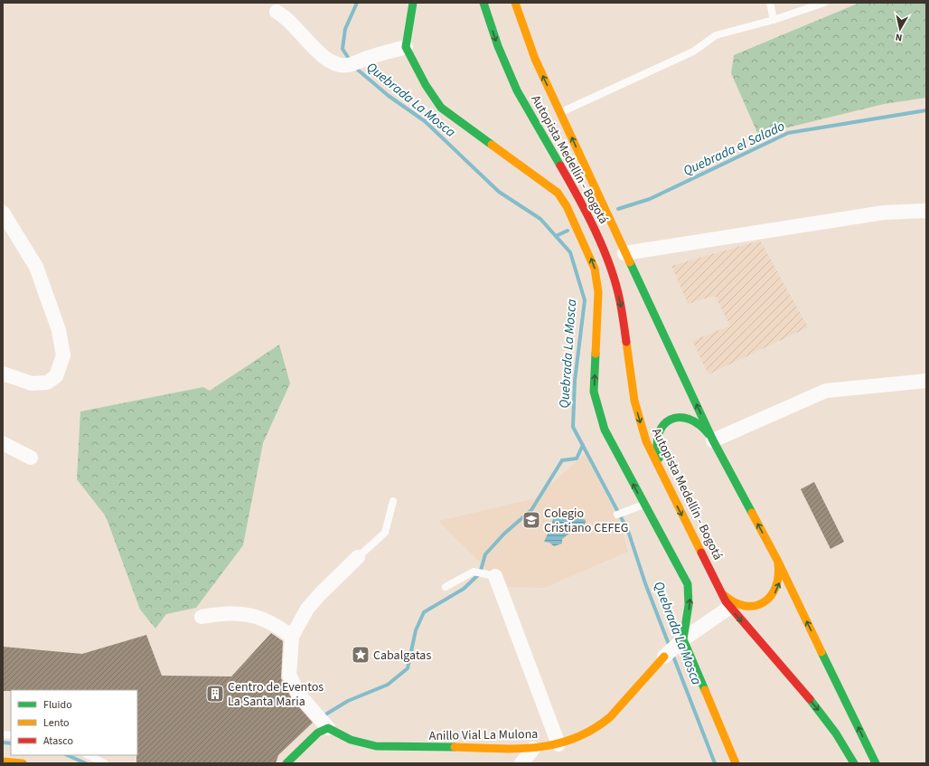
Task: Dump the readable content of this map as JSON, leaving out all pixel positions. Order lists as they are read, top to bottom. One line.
{"streets":{"main road":["Autopista Medellín - Bogotá","Anillo Vial La Mulona"]},"water":["Quebrada La Mosca","Quebrada el Salado"],"places":{"school or university":["Colegio Cristiano CEFEG"],"place":["Cabalgatas"],"building":["Centro de Eventos La Santa Maria"]},"legend":["Fluido","Lento","Atasco"],"north":"bottom"}
